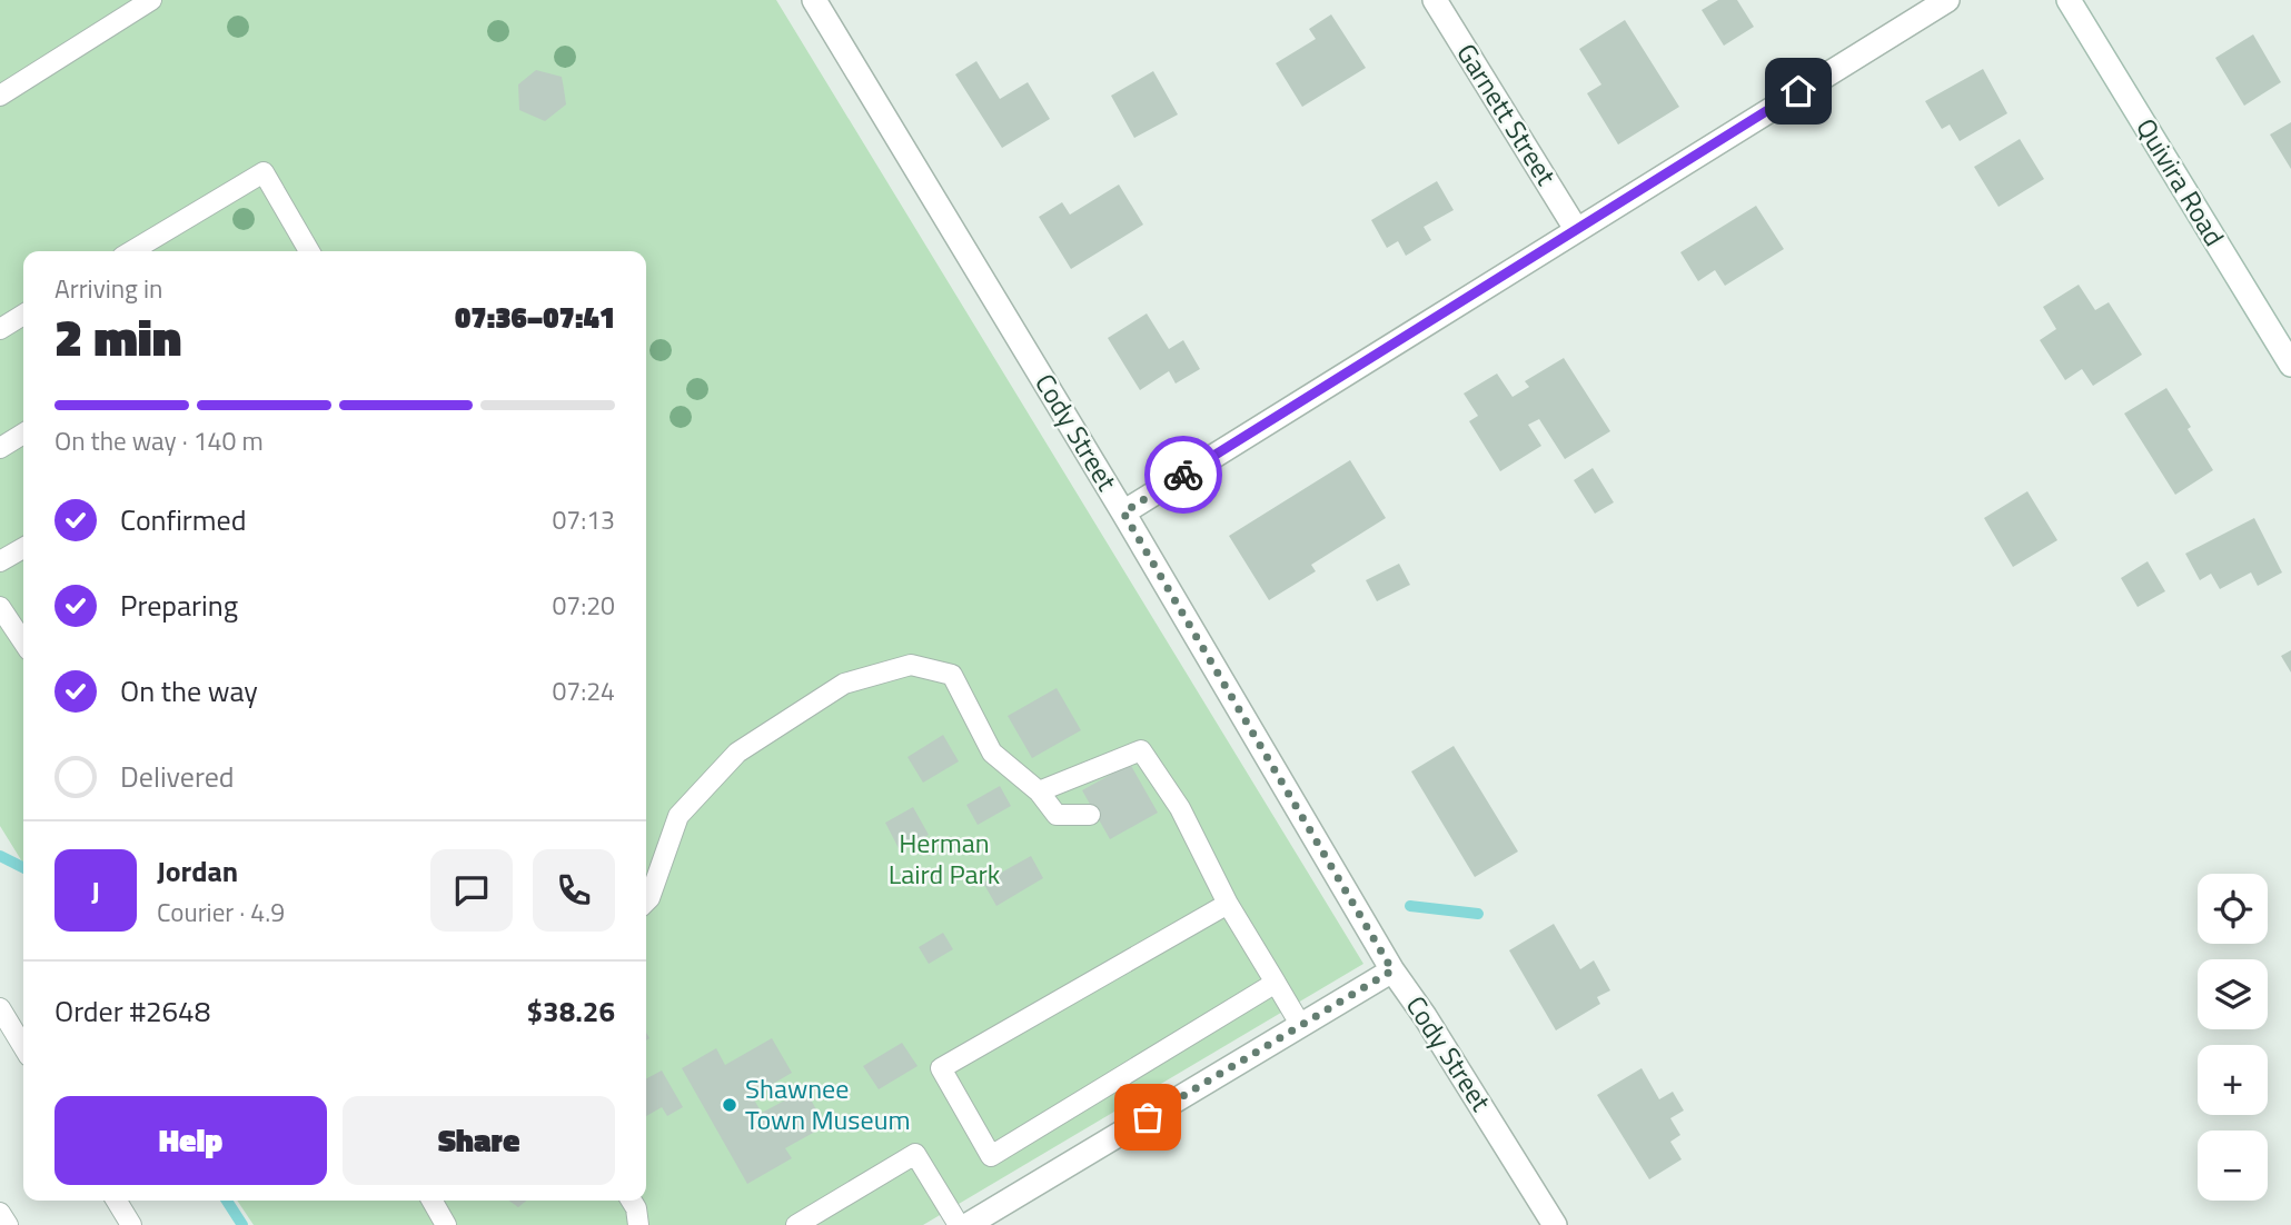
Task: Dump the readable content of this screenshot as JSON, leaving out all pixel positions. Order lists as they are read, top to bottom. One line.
{"streets":{"street":["Garnett Street","Quivira Road","Cody Street"]},"parks":["Herman Laird Park"],"places":["Shawnee Town Museum"],"page":{"heading":["2 min","Arriving in","07:36–07:41"],"panel":["Jordan","Courier · 4.9","Order #2648","$38.26"],"bar":"On the way · 140 m","list":[["Confirmed","07:13"],["Preparing","07:20"],["On the way","07:24"],"Delivered"],"round":"J","map_buttons":["+","−"],"buttons":["Help","Share"]}}
